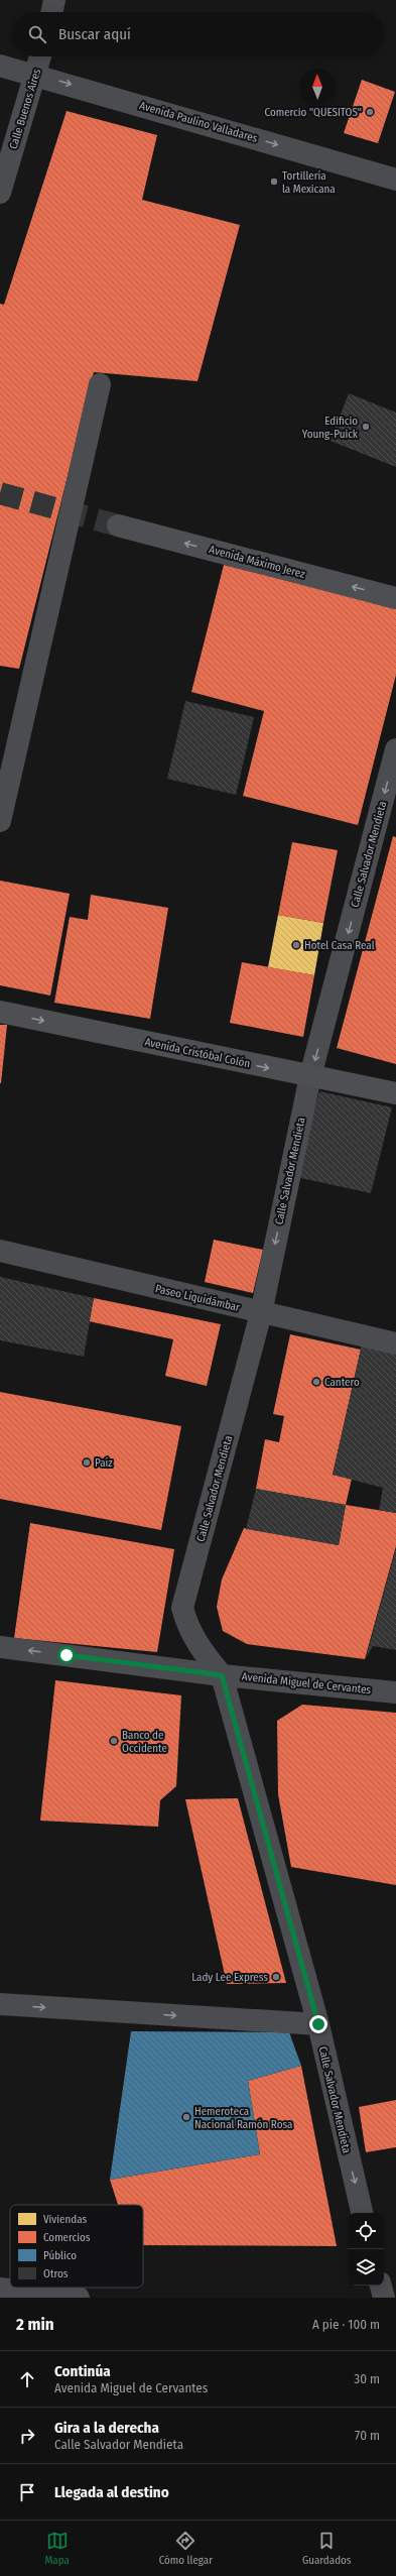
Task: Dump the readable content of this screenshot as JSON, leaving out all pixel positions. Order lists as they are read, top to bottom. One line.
{"streets":{"main road":["Avenida Máximo Jerez","Avenida Cristóbal Colón"],"street":["Calle Buenos Aires","Avenida Paulino Valladares","Calle Salvador Mendieta","Paseo Liquidámbar","Avenida Miguel de Cervantes"]},"crossings":[["Calle Buenos Aires","Avenida Paulino Valladares"],["Calle Salvador Mendieta","Avenida Cristóbal Colón"],["Calle Salvador Mendieta","Paseo Liquidámbar"],["Calle Salvador Mendieta","Avenida Miguel de Cervantes"]],"one_way":["Avenida Paulino Valladares","Avenida Máximo Jerez","Calle Salvador Mendieta","Avenida Cristóbal Colón","Avenida Miguel de Cervantes"],"places":["Comercio \"QUESITOS\"","Tortillería la Mexicana","Edificio Young-Puick","Hotel Casa Real","Cantero","Paíz","Banco de Occidente","Lady Lee Express","Hemeroteca Nacional Ramón Rosa"],"legend":["Viviendas","Comercios","Público","Otros"],"north":"top","page":{"search":"Buscar aquí","heading":["2 min","A pie · 100 m"],"list":[["Continúa","Avenida Miguel de Cervantes","30 m"],["Gira a la derecha","Calle Salvador Mendieta","70 m"],"Llegada al destino"],"nav":["Mapa","Cómo llegar","Guardados"]}}
